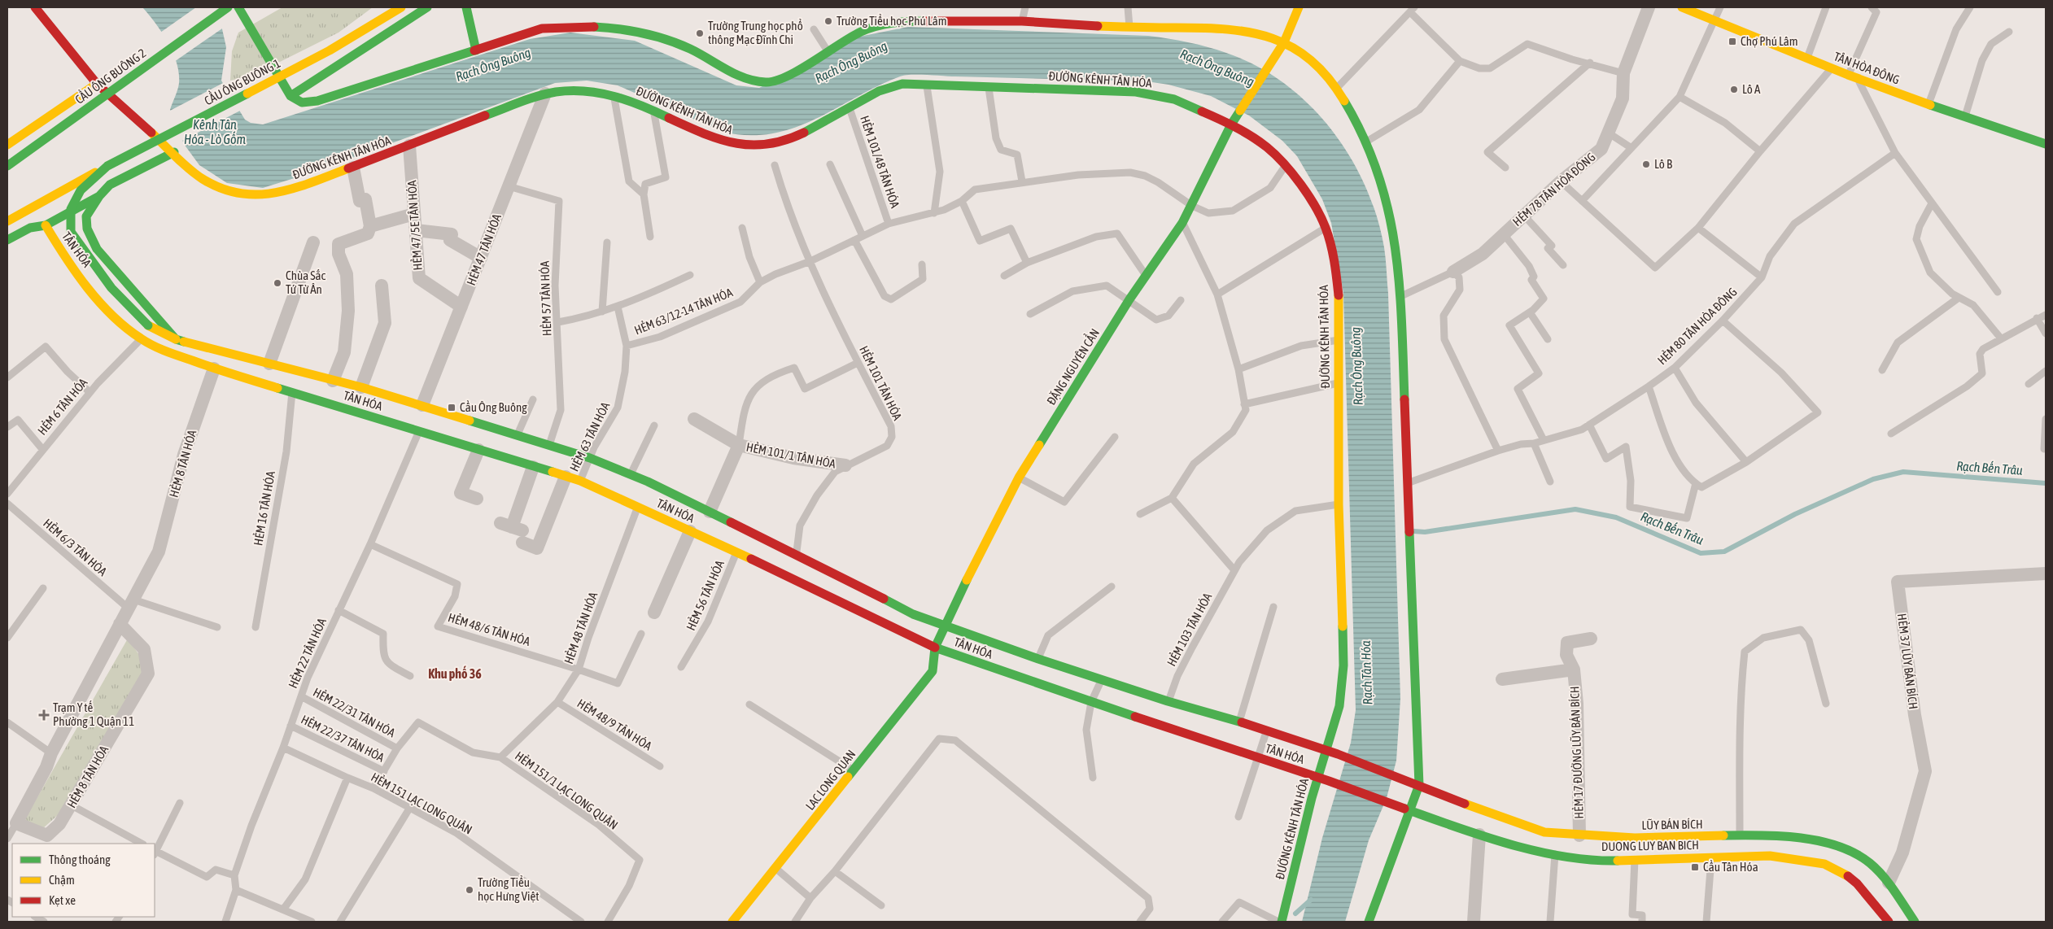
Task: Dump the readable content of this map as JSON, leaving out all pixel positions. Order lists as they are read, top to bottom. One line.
{"streets":{"main road":["TÂN HÒA ĐÔNG","CẦU ÔNG BUÔNG 2","ĐƯỜNG KÊNH TÂN HÓA","CẦU ÔNG BUÔNG 1","TÂN HÓA","ĐẶNG NGUYÊN CẨN","LAC LONG QUAN","LŨY BÁN BÍCH","DUONG LUY BAN BICH"],"street":["HẺM 78 TÂN HÒA ĐÔNG","HẺM 47/5E TÂN HÓA","HẺM 47 TÂN HÓA","HẺM 101/1 TÂN HÓA","HẺM 8 TÂN HÓA","HẺM 37 LŨY BÁN BÍCH","HẺM 17 ĐƯỜNG LŨY BÁN BÍCH"],"lane":["HẺM 101/48 TÂN HÓA","HẺM 57 TÂN HÓA","HẺM 63/12-14 TÂN HÓA","HẺM 80 TÂN HÒA ĐÔNG","HẺM 101 TÂN HÓA","HẺM 6 TÂN HÓA","HẺM 63 TÂN HÓA","HẺM 16 TÂN HÓA","HẺM 6/3 TÂN HÓA","HẺM 56 TÂN HÓA","HẺM 48 TÂN HÓA","HẺM 48/6 TÂN HÓA","HẺM 103 TÂN HÓA","HẺM 22 TÂN HÓA","HẺM 22/31 TÂN HÓA","HẺM 48/9 TÂN HÓA","HẺM 22/37 TÂN HÓA","HẺM 151/1 LẠC LONG QUÂN","HẺM 151 LẠC LONG QUÂN"]},"crossings":[["ĐƯỜNG KÊNH TÂN HÓA","HẺM 101/48 TÂN HÓA"],["ĐƯỜNG KÊNH TÂN HÓA","HẺM 47/5E TÂN HÓA"],["ĐƯỜNG KÊNH TÂN HÓA","TÂN HÓA"],["ĐƯỜNG KÊNH TÂN HÓA","HẺM 47 TÂN HÓA"],["ĐƯỜNG KÊNH TÂN HÓA","ĐẶNG NGUYÊN CẨN"],["ĐƯỜNG KÊNH TÂN HÓA","HẺM 103 TÂN HÓA"],["HẺM 47/5E TÂN HÓA","HẺM 47 TÂN HÓA"],["TÂN HÓA","HẺM 47 TÂN HÓA"],["TÂN HÓA","HẺM 57 TÂN HÓA"],["TÂN HÓA","ĐẶNG NGUYÊN CẨN"],["TÂN HÓA","HẺM 101 TÂN HÓA"],["TÂN HÓA","HẺM 6 TÂN HÓA"],["TÂN HÓA","HẺM 63 TÂN HÓA"],["TÂN HÓA","HẺM 8 TÂN HÓA"],["TÂN HÓA","HẺM 16 TÂN HÓA"],["TÂN HÓA","HẺM 56 TÂN HÓA"],["TÂN HÓA","HẺM 48 TÂN HÓA"],["TÂN HÓA","HẺM 103 TÂN HÓA"],["TÂN HÓA","HẺM 22 TÂN HÓA"],["TÂN HÓA","LAC LONG QUAN"],["TÂN HÓA","LŨY BÁN BÍCH"],["TÂN HÓA","DUONG LUY BAN BICH"],["HẺM 47 TÂN HÓA","HẺM 57 TÂN HÓA"],["HẺM 63/12-14 TÂN HÓA","HẺM 101 TÂN HÓA"],["HẺM 63/12-14 TÂN HÓA","HẺM 63 TÂN HÓA"],["ĐẶNG NGUYÊN CẨN","LAC LONG QUAN"],["HẺM 101 TÂN HÓA","HẺM 101/1 TÂN HÓA"],["HẺM 8 TÂN HÓA","HẺM 6/3 TÂN HÓA"],["HẺM 48 TÂN HÓA","HẺM 48/6 TÂN HÓA"],["HẺM 48 TÂN HÓA","HẺM 48/9 TÂN HÓA"],["HẺM 48 TÂN HÓA","HẺM 151/1 LẠC LONG QUÂN"],["HẺM 48/6 TÂN HÓA","HẺM 22 TÂN HÓA"],["HẺM 22 TÂN HÓA","HẺM 22/31 TÂN HÓA"],["HẺM 22 TÂN HÓA","HẺM 22/37 TÂN HÓA"],["HẺM 22 TÂN HÓA","HẺM 151 LẠC LONG QUÂN"],["HẺM 37 LŨY BÁN BÍCH","LŨY BÁN BÍCH"],["HẺM 22/31 TÂN HÓA","HẺM 151/1 LẠC LONG QUÂN"],["HẺM 22/37 TÂN HÓA","HẺM 151/1 LẠC LONG QUÂN"],["HẺM 17 ĐƯỜNG LŨY BÁN BÍCH","LŨY BÁN BÍCH"],["HẺM 151/1 LẠC LONG QUÂN","HẺM 151 LẠC LONG QUÂN"]],"districts":["Khu phố 36"],"water":["Rạch Ông Buông","Kênh Tân Hóa - Lò Gốm","Rạch Bến Trâu","Rạch Tân Hóa"],"places":{"other":["Trường Tiểu học Phú Lâm","Trường Trung học phổ thông Mạc Đĩnh Chi","Lô A","Lô B","Chùa Sắc Tứ Từ Ân","Trường Tiểu học Hưng Việt"],"transit":["Chợ Phú Lâm","Cầu Ông Buông","Cầu Tân Hóa"],"health":["Trạm Y tế Phường 1 Quận 11"]},"legend":["Thông thoáng","Chậm","Kẹt xe"]}
